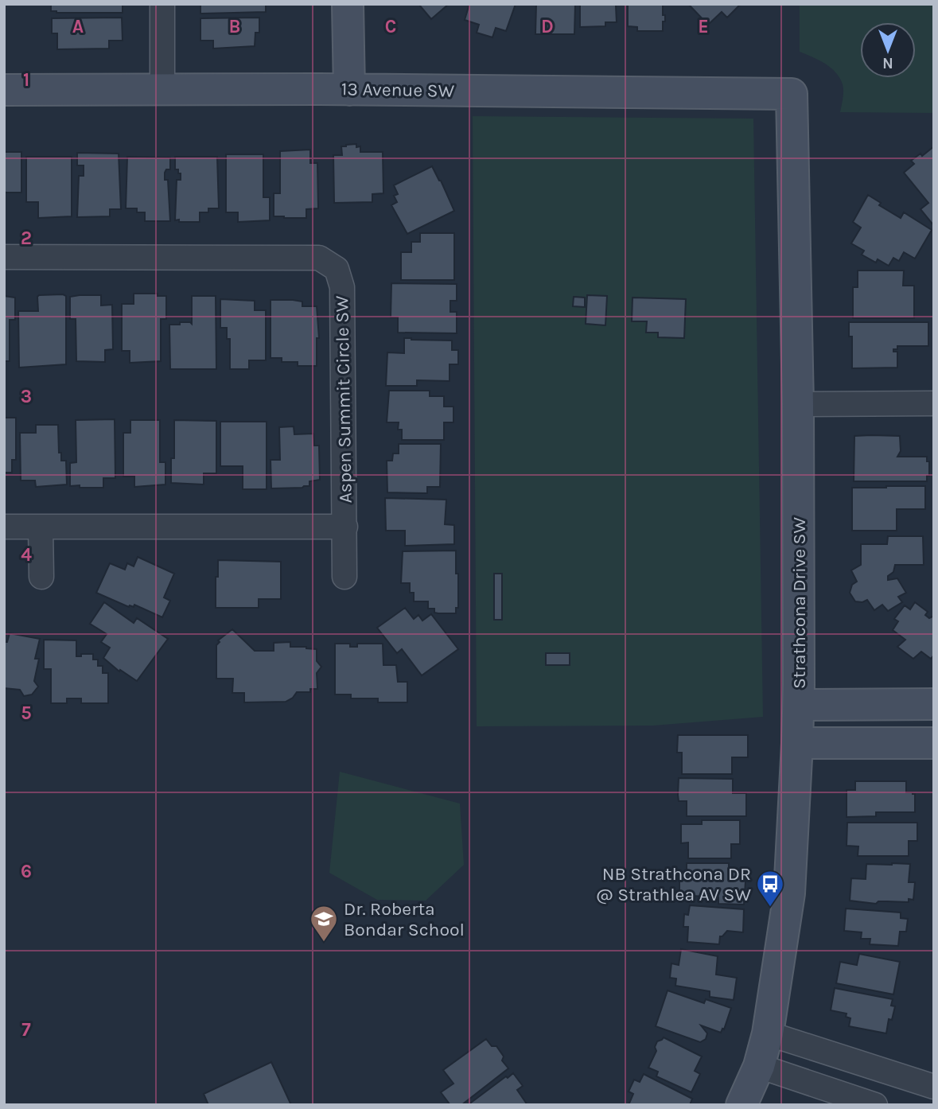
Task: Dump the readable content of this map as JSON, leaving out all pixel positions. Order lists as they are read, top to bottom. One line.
{"streets":{"street":["13 Avenue SW","Aspen Summit Circle SW","Strathcona Drive SW"]},"crossings":[["13 Avenue SW","Strathcona Drive SW"]],"places":{"bus stop":["NB Strathcona DR @ Strathlea AV SW"],"school or university":["Dr. Roberta Bondar School"]},"north":"bottom","grid":{"columns":["A","B","C","D","E"],"rows":["1","2","3","4","5","6","7"]}}
